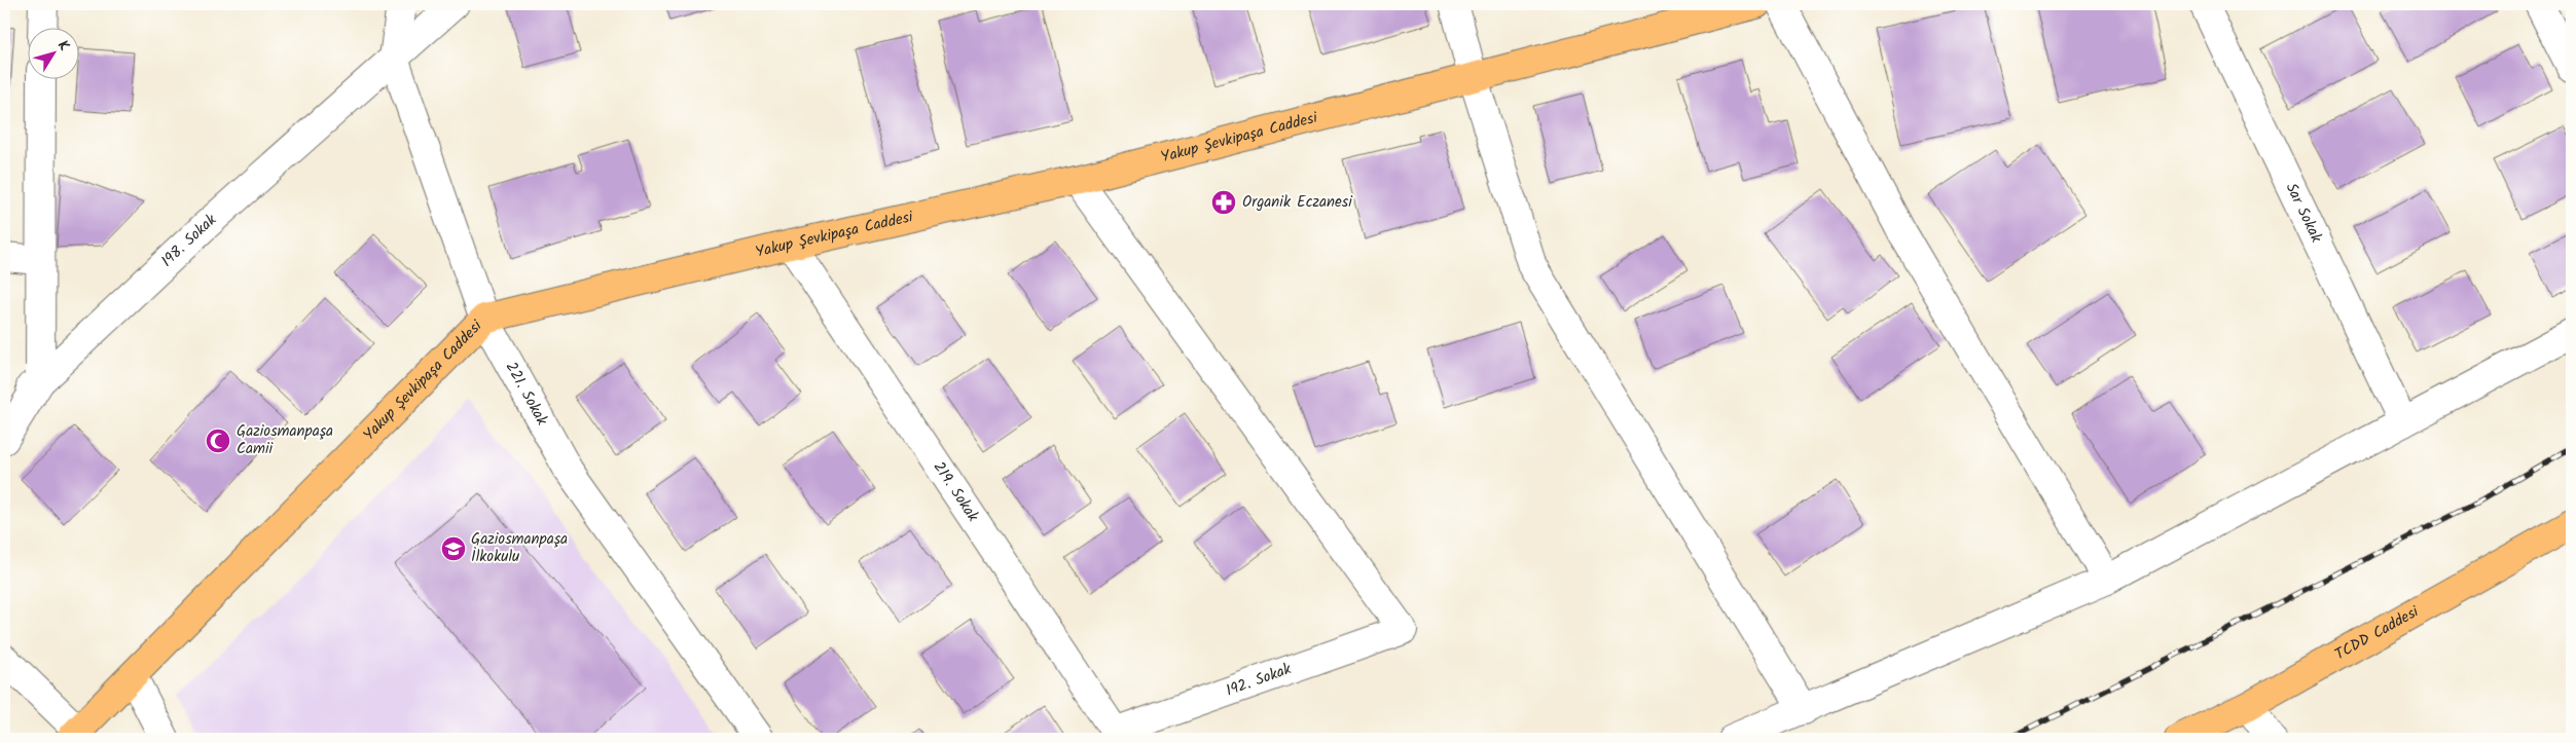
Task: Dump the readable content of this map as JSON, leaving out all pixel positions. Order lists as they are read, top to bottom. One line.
{"streets":{"main road":["Yakup Şevkipaşa Caddesi","TCDD Caddesi"],"street":["Sar Sokak","198. Sokak","221. Sokak","219. Sokak","192. Sokak"]},"crossings":[["Yakup Şevkipaşa Caddesi","221. Sokak"],["Yakup Şevkipaşa Caddesi","219. Sokak"],["Yakup Şevkipaşa Caddesi","192. Sokak"],["198. Sokak","221. Sokak"],["219. Sokak","192. Sokak"]],"places":{"pharmacy":["Organik Eczanesi"],"mosque":["Gaziosmanpaşa Camii"],"school or university":["Gaziosmanpaşa İlkokulu"]},"north":"top right"}
